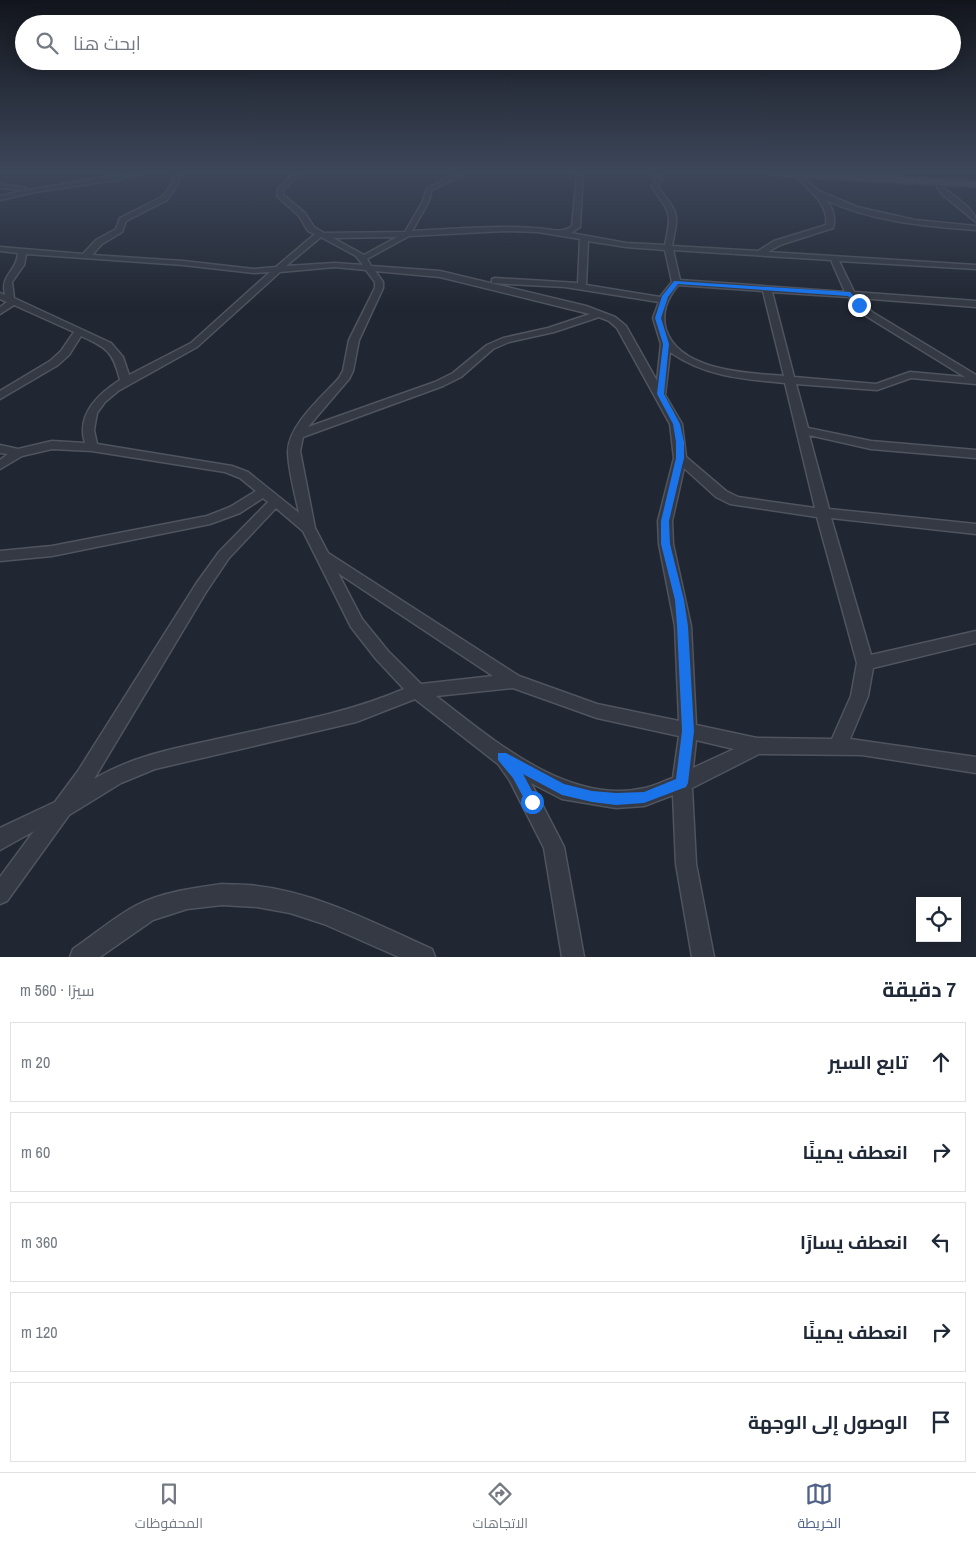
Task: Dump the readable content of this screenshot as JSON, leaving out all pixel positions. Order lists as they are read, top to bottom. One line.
{"page":{"search":"ابحث هنا","heading":["7 دقيقة","سيرًا · 560 m"],"list":[["تابع السير","20 m"],["انعطف يمينًا","60 m"],["انعطف يسارًا","360 m"],["انعطف يمينًا","120 m"],"الوصول إلى الوجهة"],"nav":["الخريطة","الاتجاهات","المحفوظات"]}}
